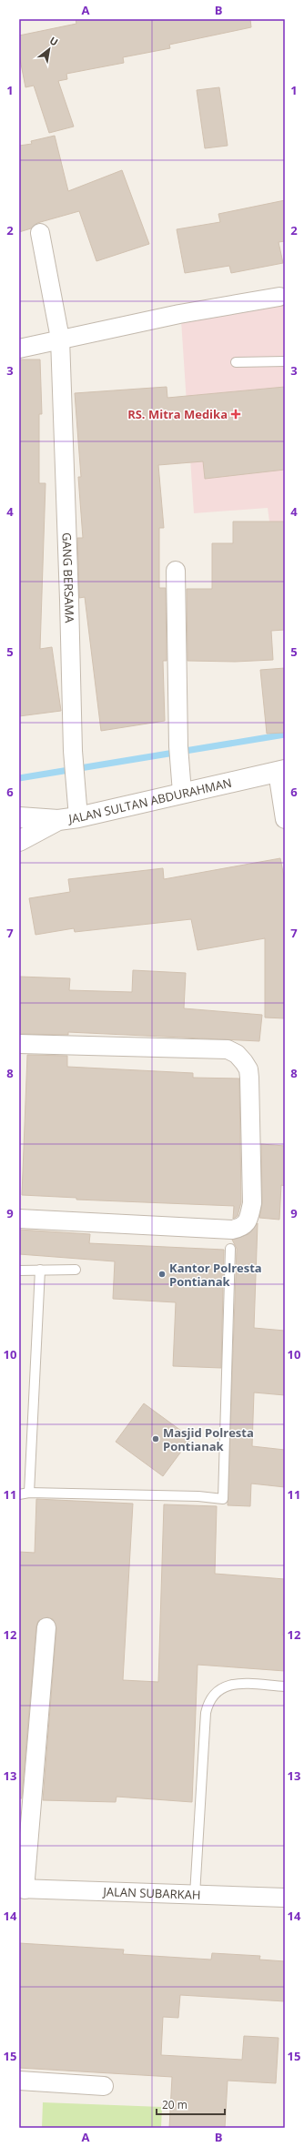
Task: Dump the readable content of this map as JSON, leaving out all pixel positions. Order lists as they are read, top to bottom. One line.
{"streets":{"street":["GANG BERSAMA","JALAN SULTAN ABDURAHMAN","JALAN SUBARKAH"]},"crossings":[["GANG BERSAMA","JALAN SULTAN ABDURAHMAN"]],"places":{"health":["RS. Mitra Medika"],"other":["Kantor Polresta Pontianak","Masjid Polresta Pontianak"]},"scale_bar":"20 m","north":"top right","grid":{"columns":["A","B"],"rows":["1","2","3","4","5","6","7","8","9","10","11","12","13","14","15"]}}
